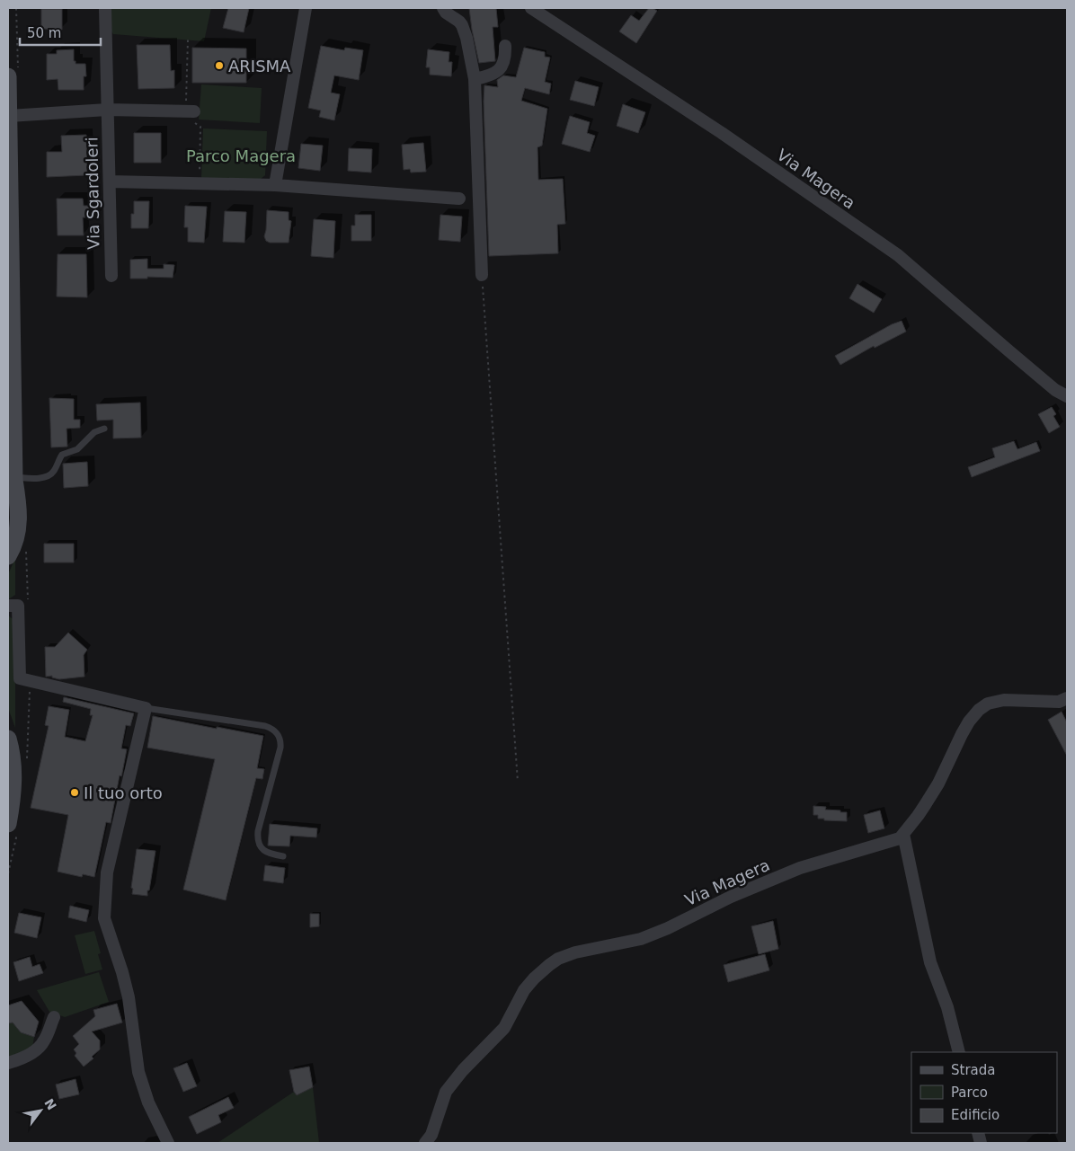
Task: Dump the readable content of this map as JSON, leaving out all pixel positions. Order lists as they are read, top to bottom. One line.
{"streets":{"street":["Via Magera","Via Sgardoleri"]},"parks":["Parco Magera"],"places":["ARISMA","Il tuo orto"],"legend":["Strada","Parco","Edificio"],"scale_bar":"50 m","north":"top right"}
